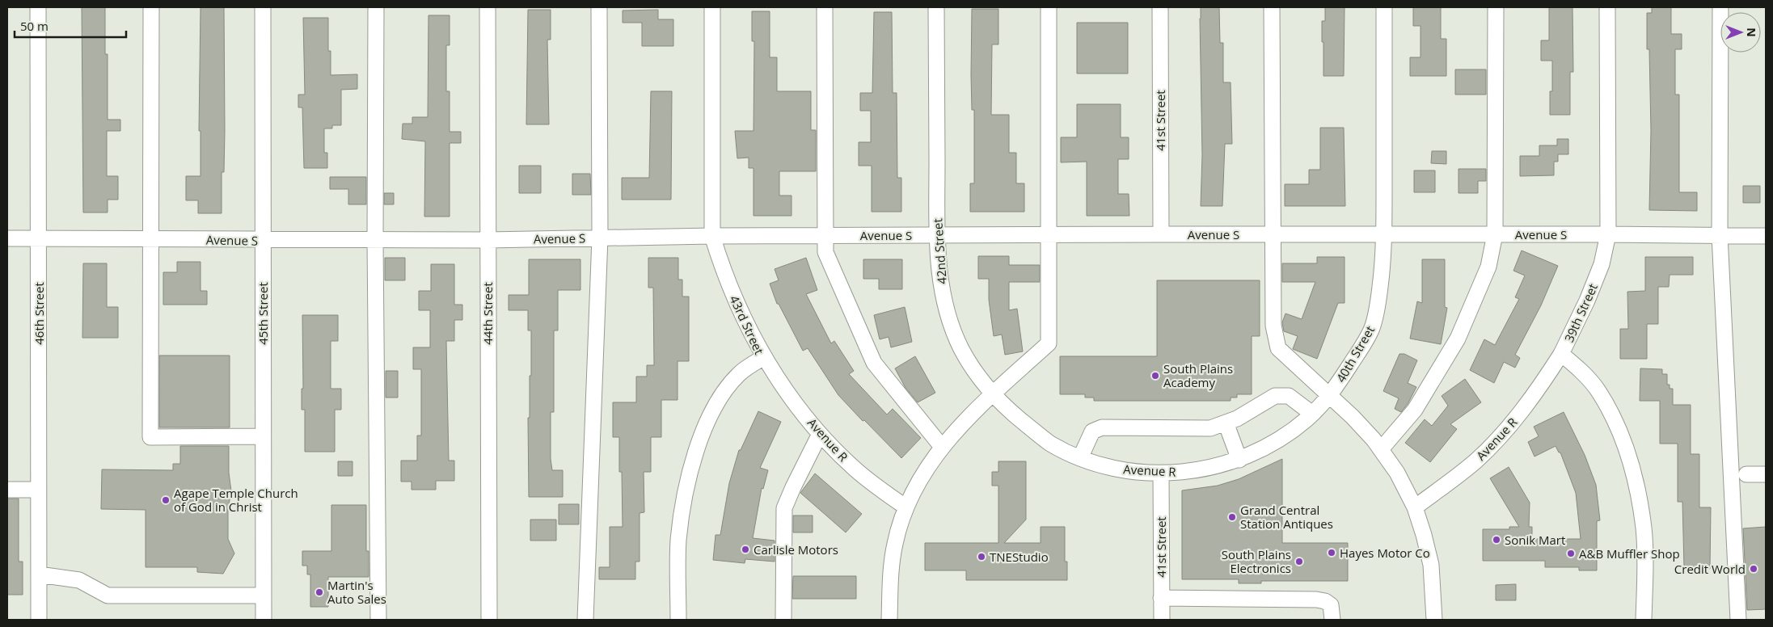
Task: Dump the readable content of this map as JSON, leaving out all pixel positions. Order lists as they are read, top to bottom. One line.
{"streets":{"street":["41st Street","Avenue S","42nd Street","39th Street","46th Street","45th Street","44th Street","43rd Street","40th Street","Avenue R"]},"crossings":[["41st Street","Avenue S"],["41st Street","Avenue R"],["Avenue S","42nd Street"],["Avenue S","39th Street"],["Avenue S","46th Street"],["Avenue S","45th Street"],["Avenue S","44th Street"],["Avenue S","43rd Street"],["Avenue S","40th Street"],["42nd Street","Avenue R"],["39th Street","Avenue R"],["43rd Street","Avenue R"],["40th Street","Avenue R"]],"places":["South Plains Academy","Agape Temple Church of God in Christ","Grand Central Station Antiques","Sonik Mart","Carlisle Motors","Hayes Motor Co","A&B Muffler Shop","TNEStudio","South Plains Electronics","Credit World","Martin's Auto Sales"],"scale_bar":"50 m","north":"right"}
